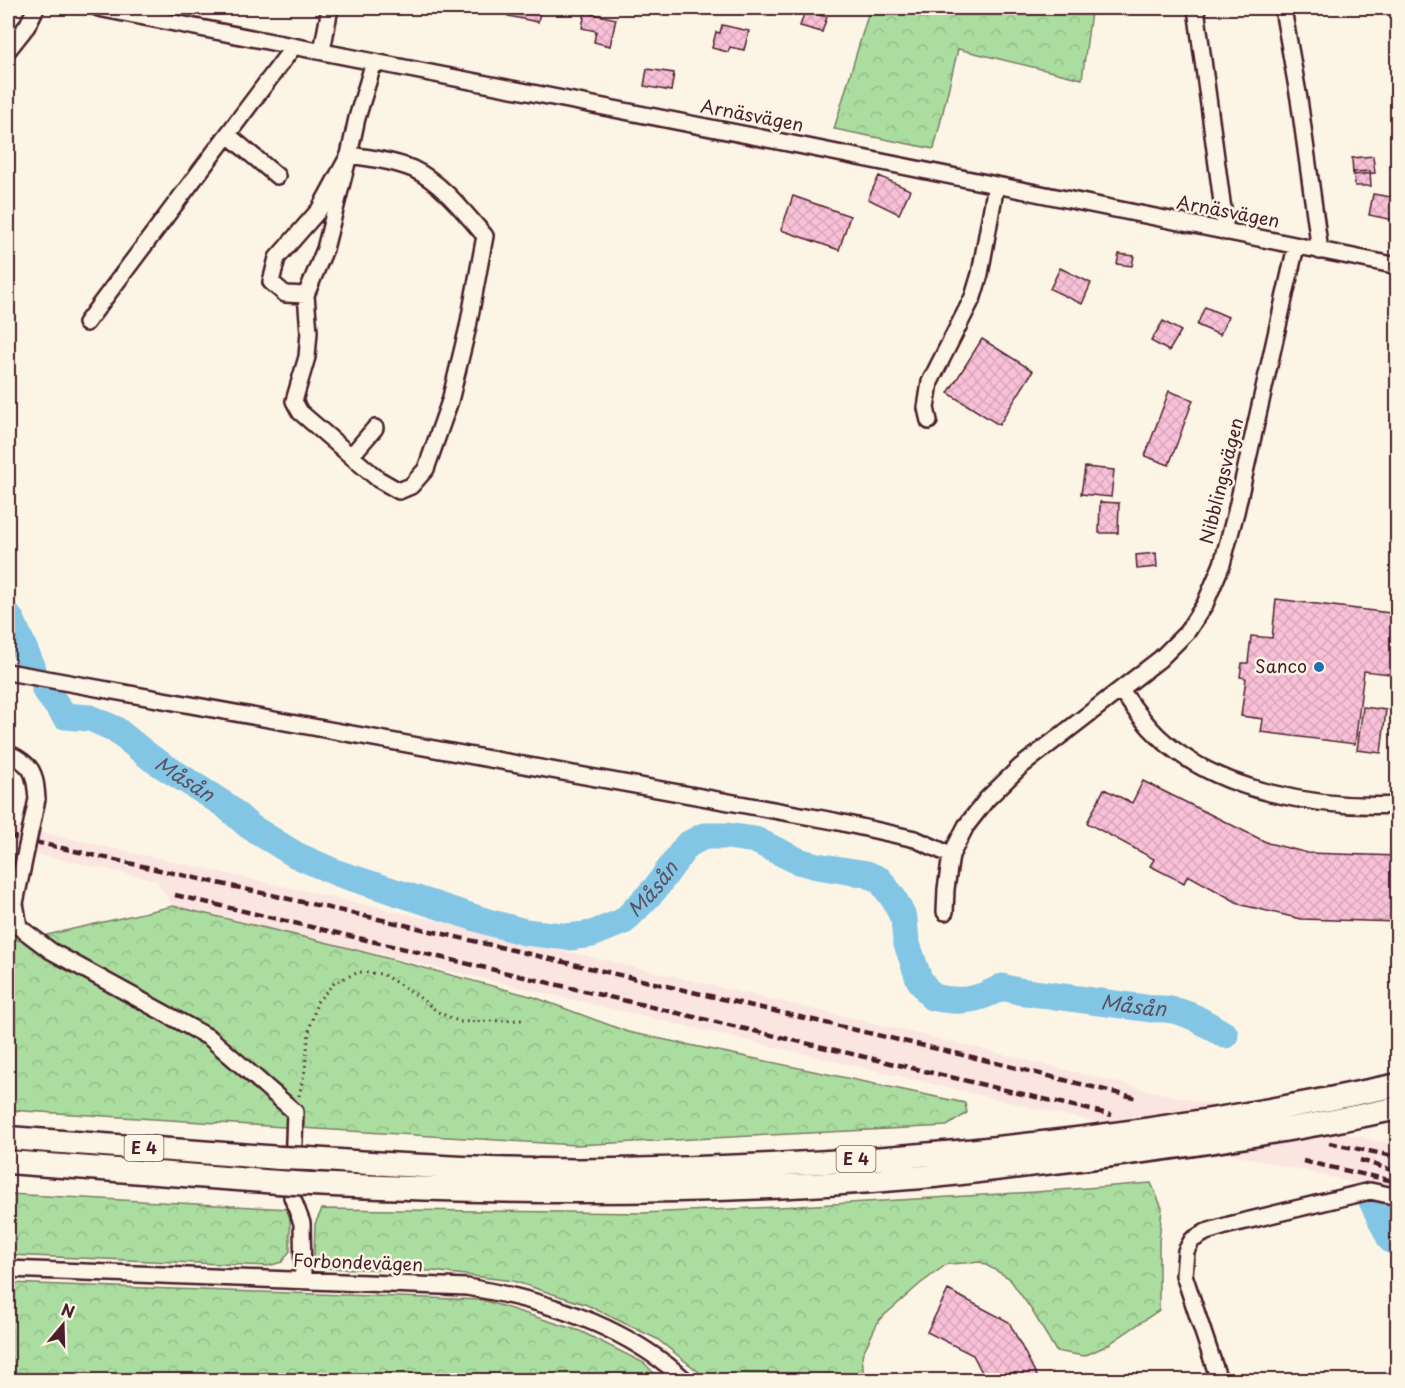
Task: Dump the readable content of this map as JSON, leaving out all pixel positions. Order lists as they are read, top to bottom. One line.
{"streets":{"highway":["E 4"],"street":["Arnäsvägen","Nibblingsvägen","Forbondevägen"]},"crossings":[["Arnäsvägen","Nibblingsvägen"]],"water":["Måsån"],"places":["Sanco"],"north":"top"}
